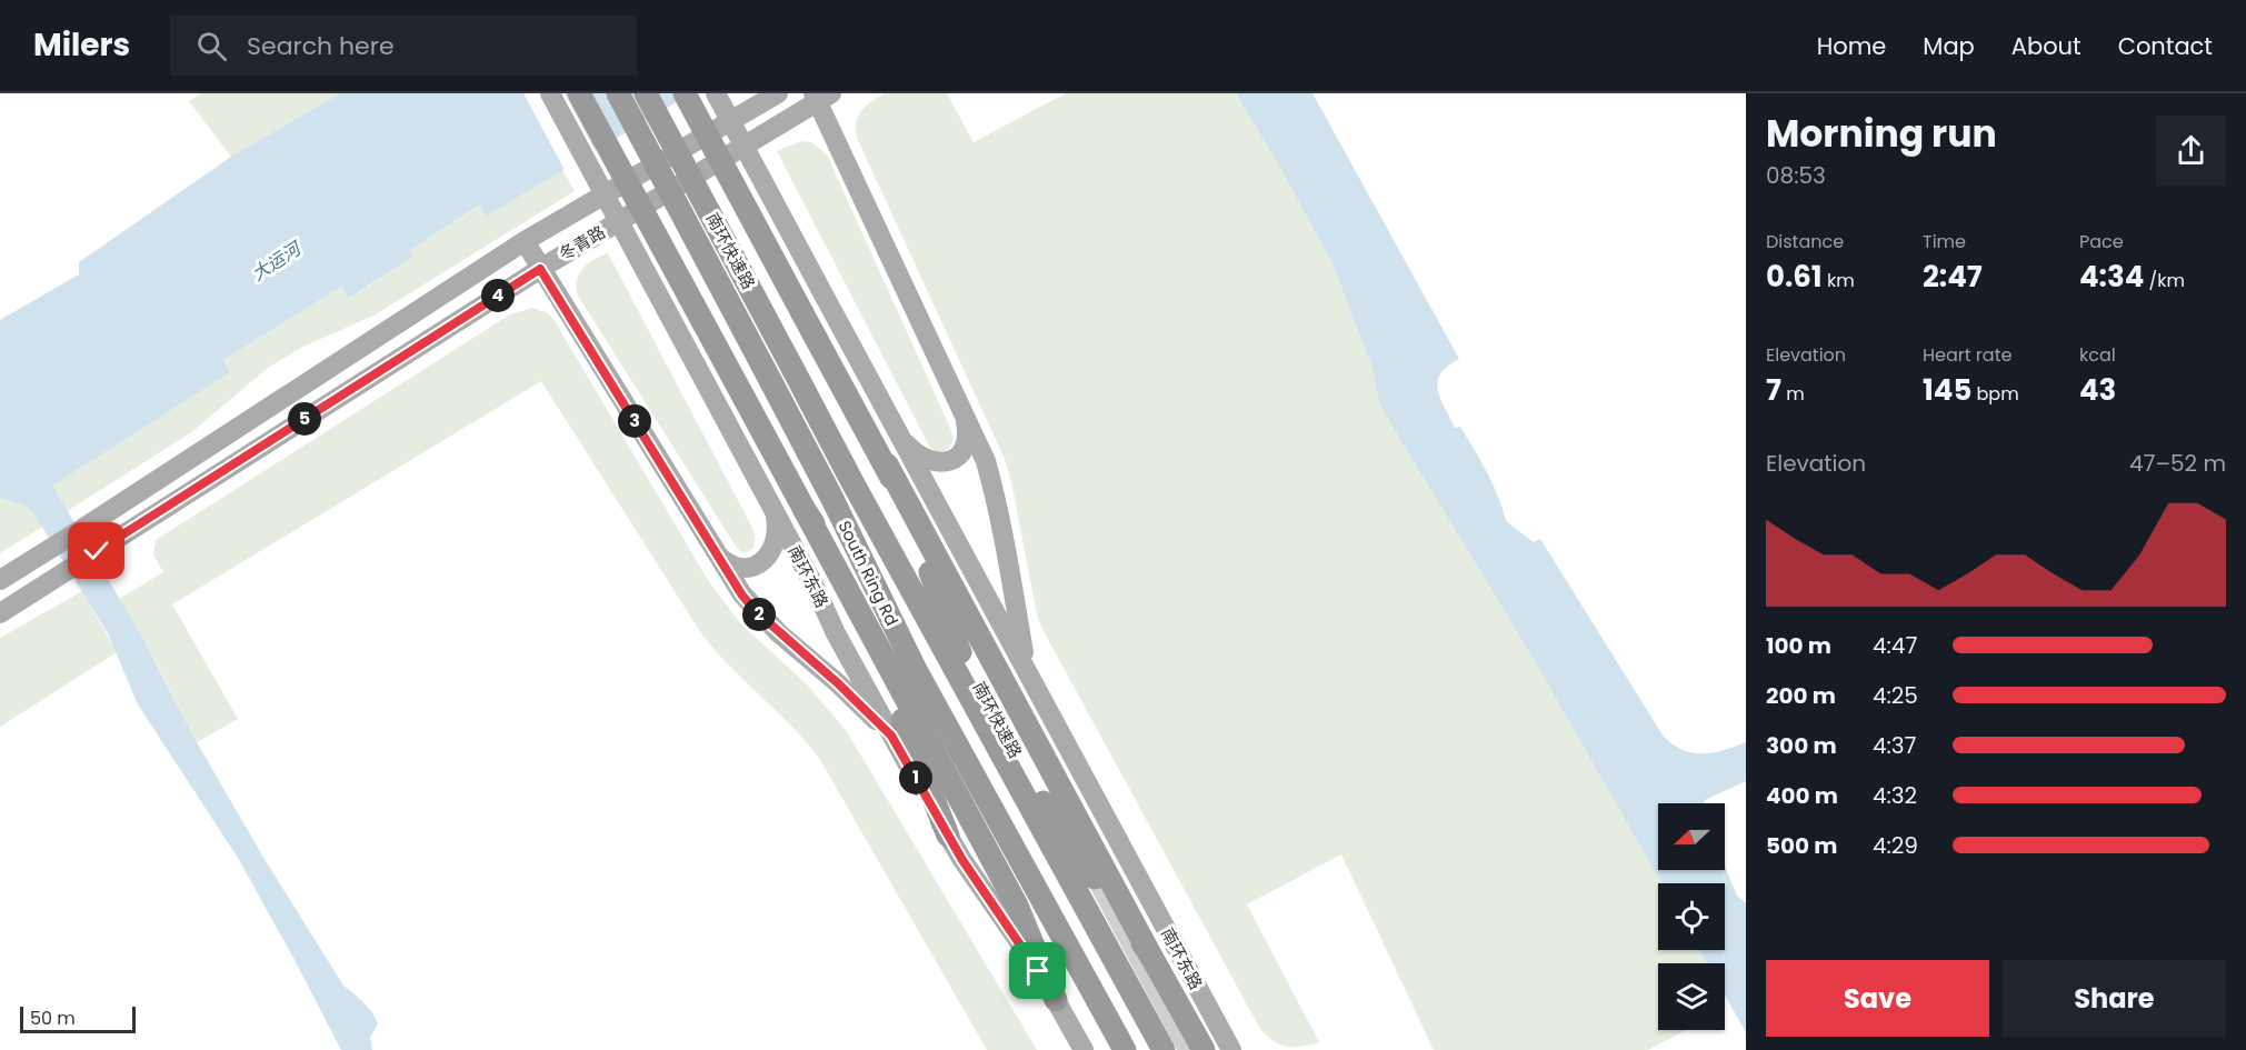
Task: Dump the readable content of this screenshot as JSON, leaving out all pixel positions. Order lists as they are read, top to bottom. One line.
{"streets":{"highway":["南环快速路","South Ring Rd"],"main road":["冬青路","南环东路"]},"water":["大运河"],"scale_bar":"50 m","north":"left","page":{"header":"Milers","search":"Search here","nav":["Home","Map","About","Contact"],"heading":["Morning run","08:53"],"stats":[["Distance","0.61 km"],["Time","2:47"],["Pace","4:34 /km"],["Elevation","7 m"],["Heart rate","145 bpm"],["kcal","43"]],"pins":["4","5","3","2","1"],"chart":["Elevation","47–52 m"],"list":[{"name":"100 m","note":"4:47"},{"name":"200 m","note":"4:25"},{"name":"300 m","note":"4:37"},{"name":"400 m","note":"4:32"},{"name":"500 m","note":"4:29"}],"buttons":["Save","Share"],"scale":"50 m"}}
